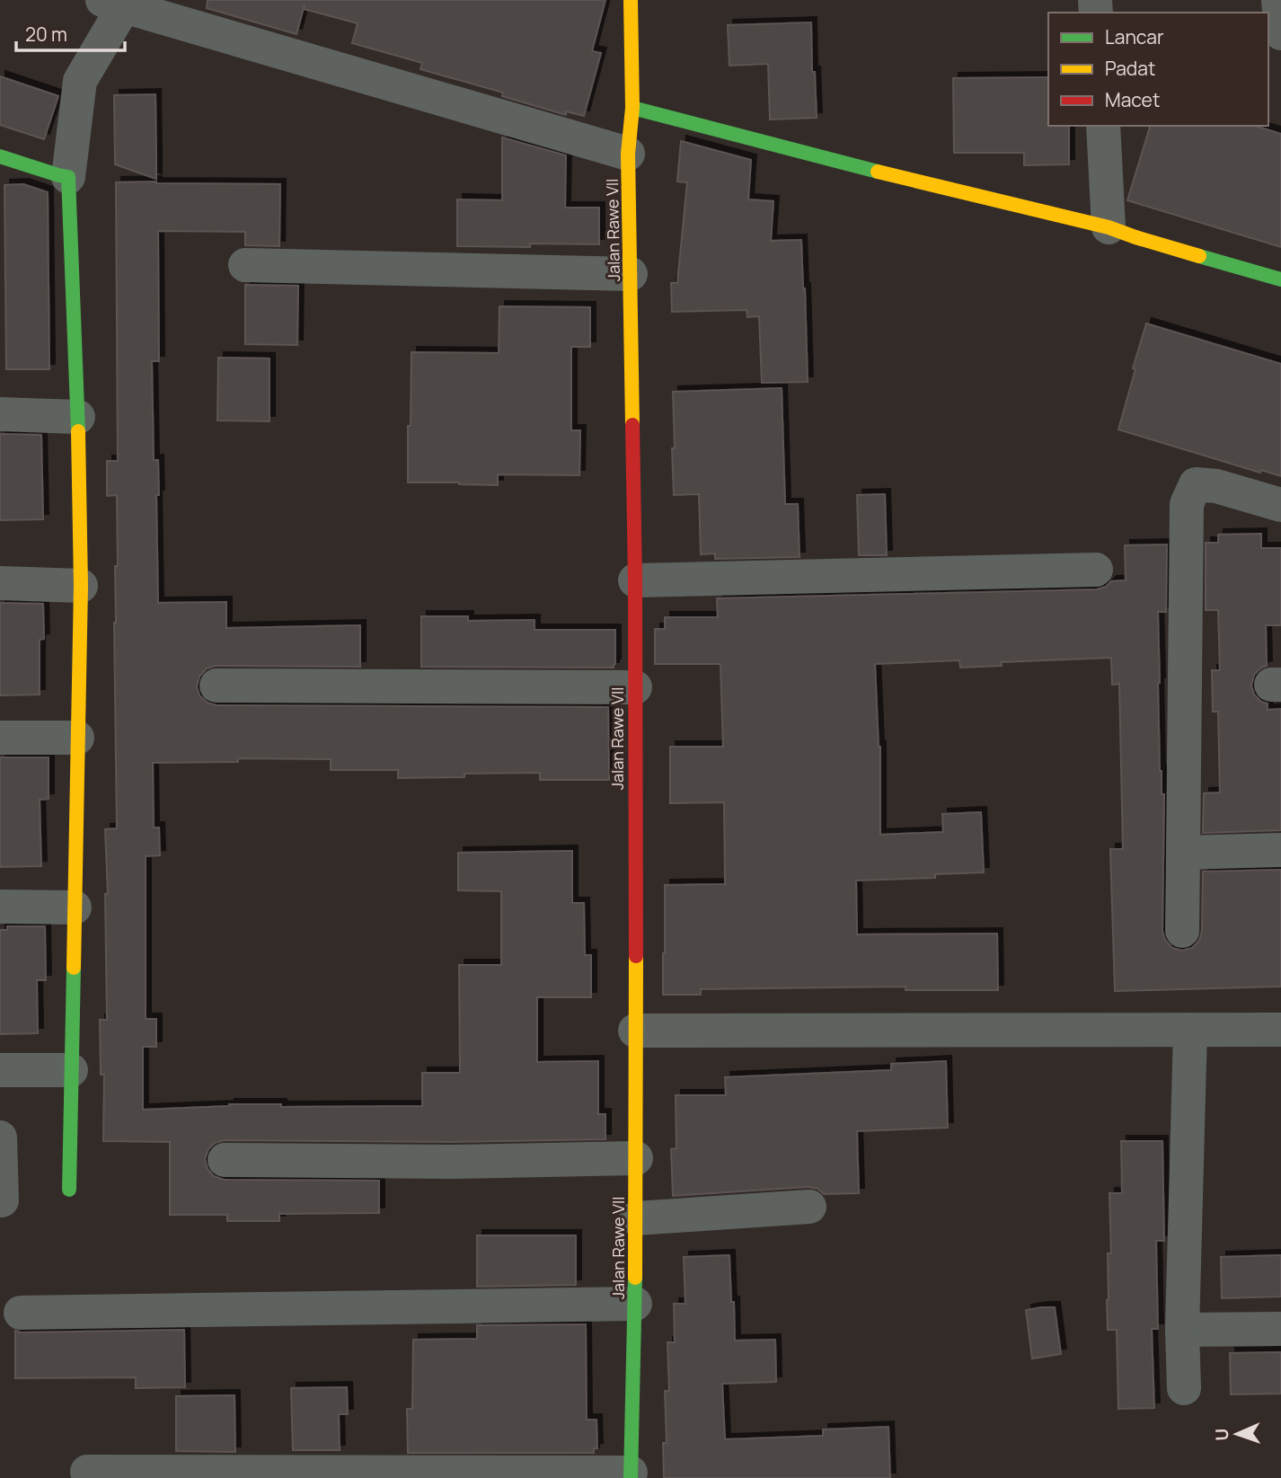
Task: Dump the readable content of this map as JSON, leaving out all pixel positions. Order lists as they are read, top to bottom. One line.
{"streets":{"street":["Jalan Rawe VII"]},"legend":["Lancar","Padat","Macet"],"scale_bar":"20 m","north":"left"}
